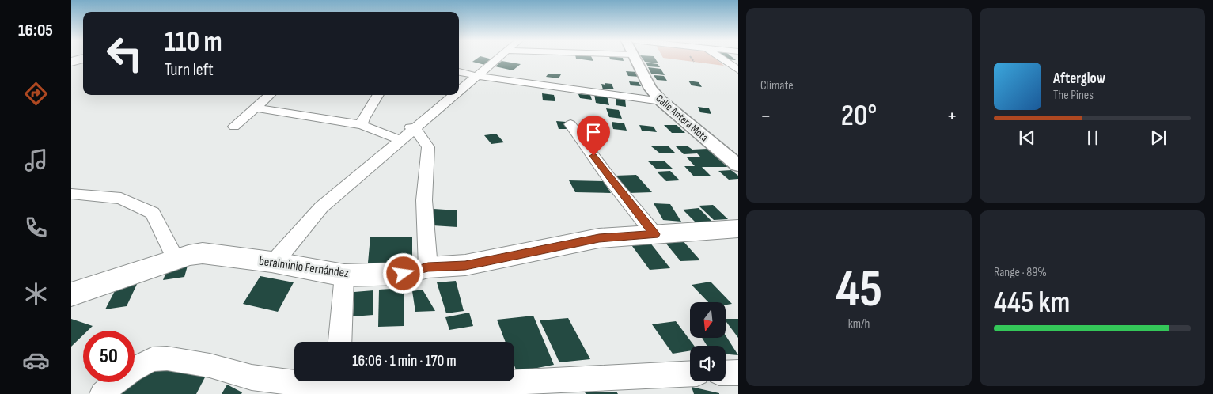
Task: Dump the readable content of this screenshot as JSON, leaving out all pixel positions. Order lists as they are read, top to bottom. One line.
{"streets":{"main road":["beralminio Fernández"],"street":["Calle Antera Mota"]},"north":"bottom","page":{"tabs":"16:05","tile":["Climate",["45","km/h"],["Range · 89%","445 km"]],"turn":["110 m","Turn left"],"song":["Afterglow","The Pines"],"heat":["−","20°","+"],"limit":"50","trip":"16:06 · 1 min · 170 m"}}
